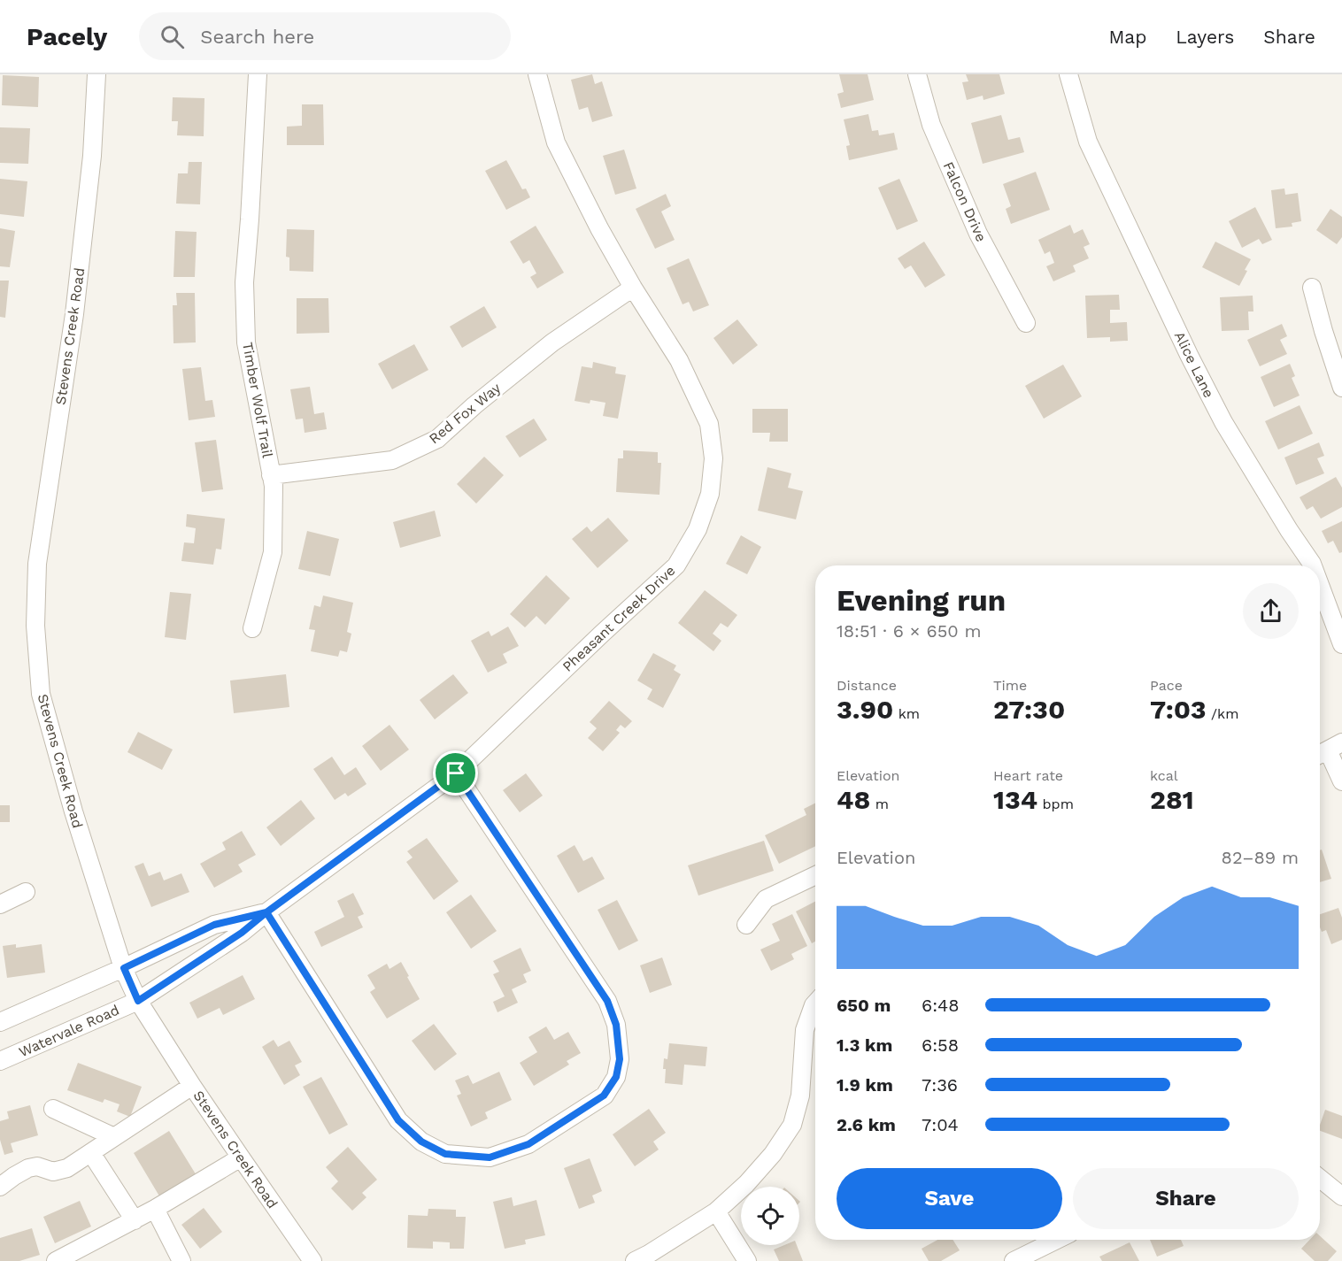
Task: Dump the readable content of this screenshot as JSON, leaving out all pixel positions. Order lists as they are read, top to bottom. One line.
{"streets":{"street":["Falcon Drive","Stevens Creek Road","Alice Lane","Timber Wolf Trail","Red Fox Way","Pheasant Creek Drive","Watervale Road"]},"crossings":[["Stevens Creek Road","Pheasant Creek Drive"],["Stevens Creek Road","Watervale Road"],["Timber Wolf Trail","Red Fox Way"],["Red Fox Way","Pheasant Creek Drive"],["Pheasant Creek Drive","Watervale Road"]],"page":{"header":"Pacely","search":"Search here","nav":["Map","Layers","Share"],"heading":["Evening run","18:51 · 6 × 650 m"],"stats":[["Distance","3.90 km"],["Time","27:30"],["Pace","7:03 /km"],["Elevation","48 m"],["Heart rate","134 bpm"],["kcal","281"]],"chart":["Elevation","82–89 m"],"list":[{"name":"650 m","note":"6:48"},{"name":"1.3 km","note":"6:58"},{"name":"1.9 km","note":"7:36"},{"name":"2.6 km","note":"7:04"}],"buttons":["Save","Share"]}}
